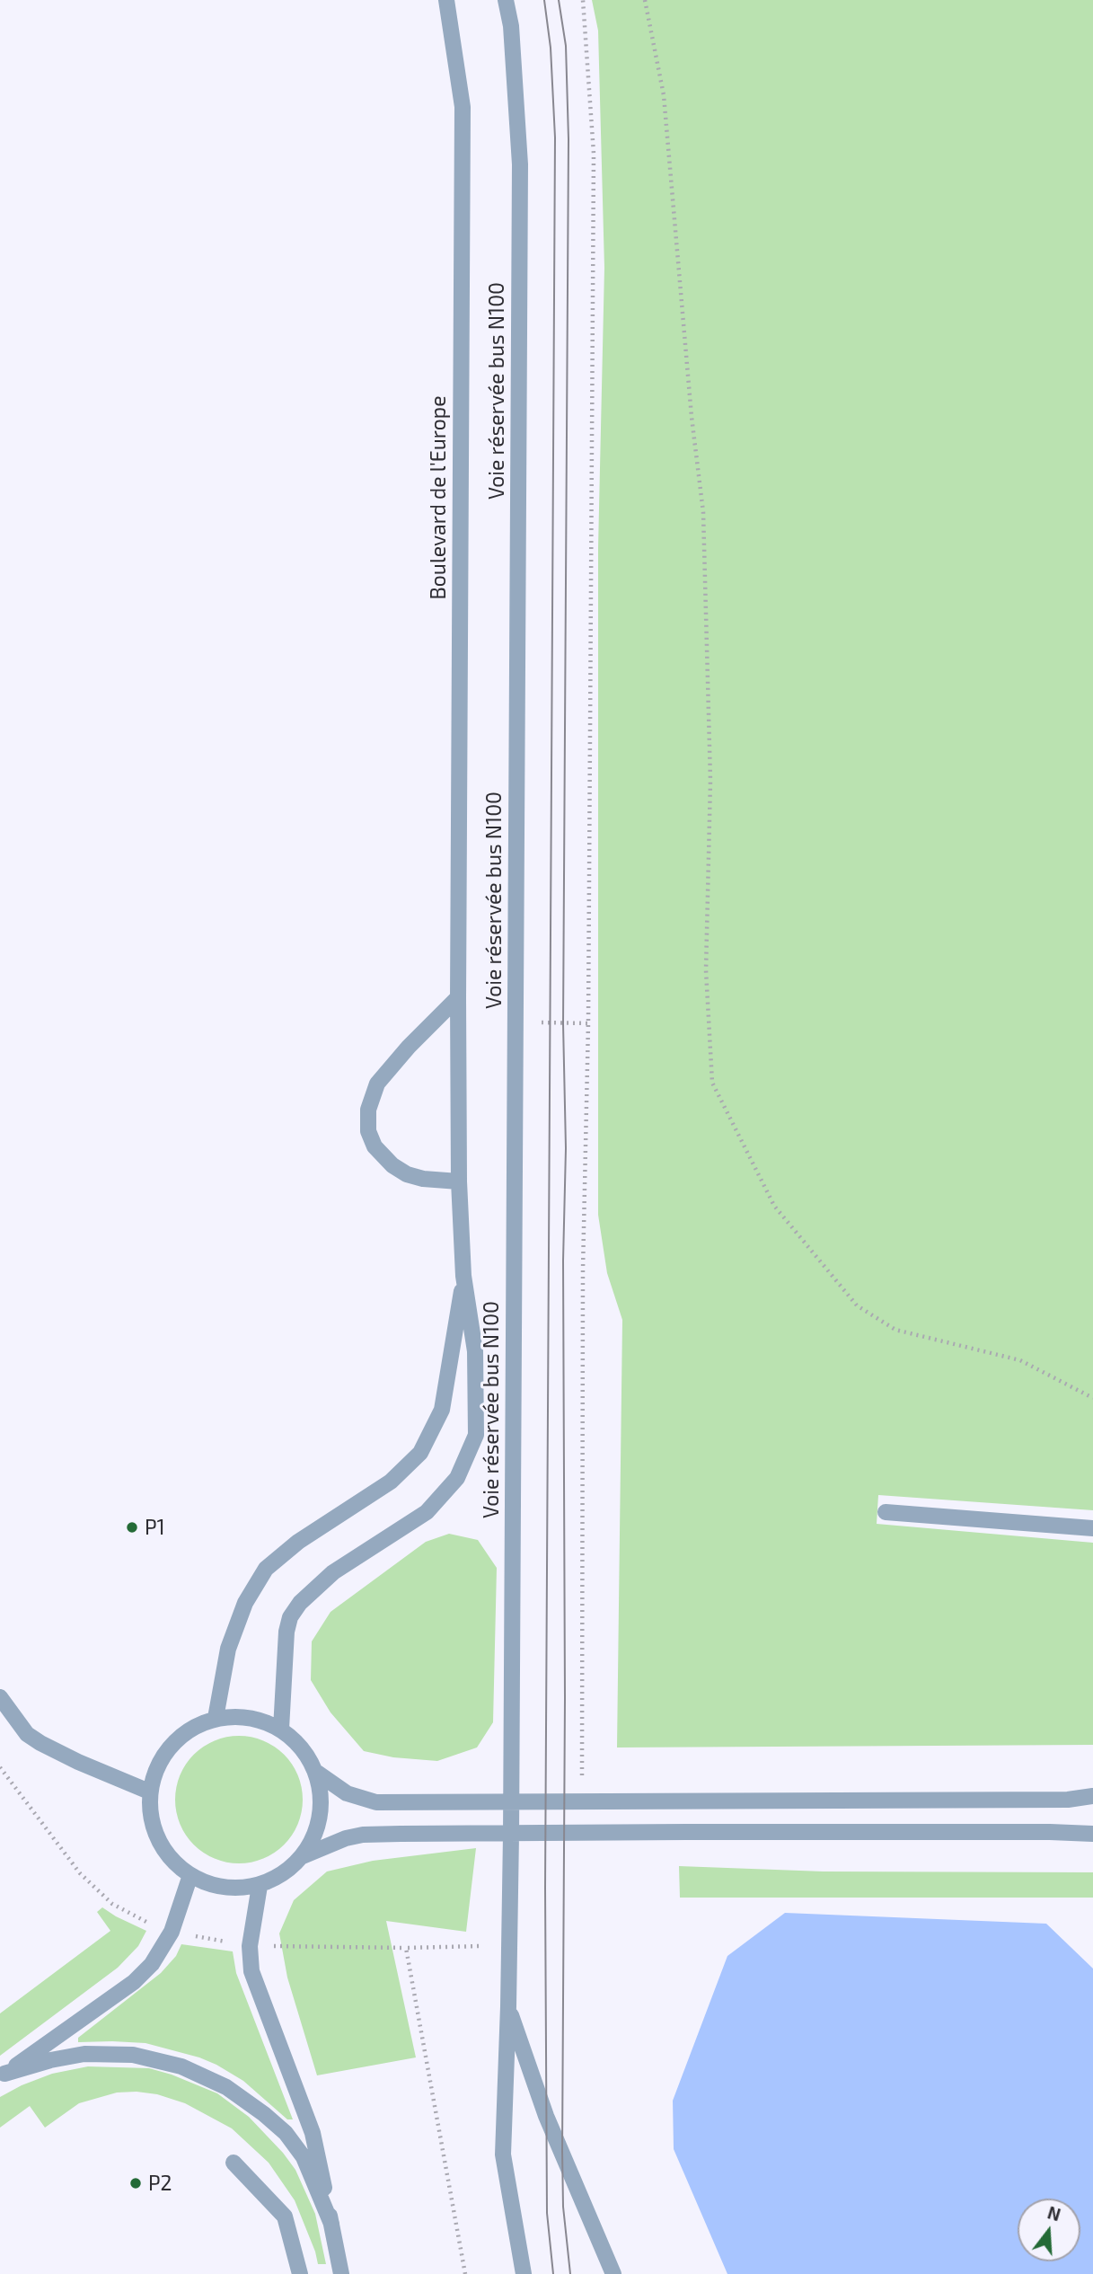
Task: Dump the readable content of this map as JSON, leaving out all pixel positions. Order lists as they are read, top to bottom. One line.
{"streets":{"street":["Voie réservée bus N100","Boulevard de l'Europe"]},"places":["P1","P2"],"north":"top"}
